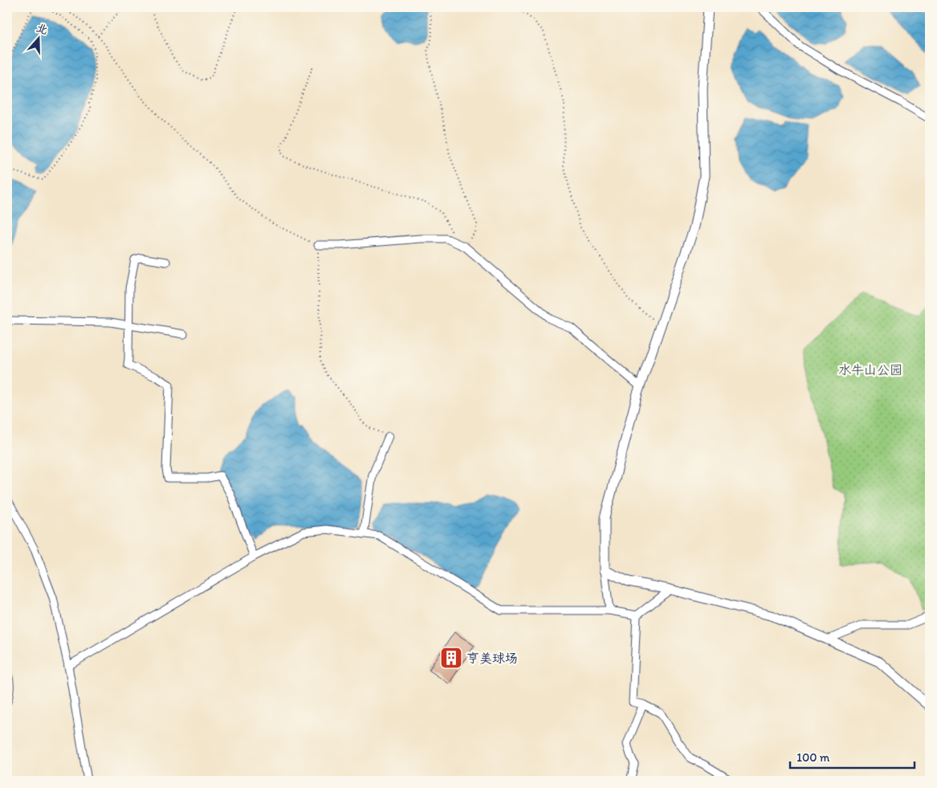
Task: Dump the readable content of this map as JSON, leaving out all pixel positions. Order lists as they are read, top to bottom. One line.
{"parks":["水牛山公园"],"places":{"building":["亨美球场"]},"scale_bar":"100 m","north":"top"}
